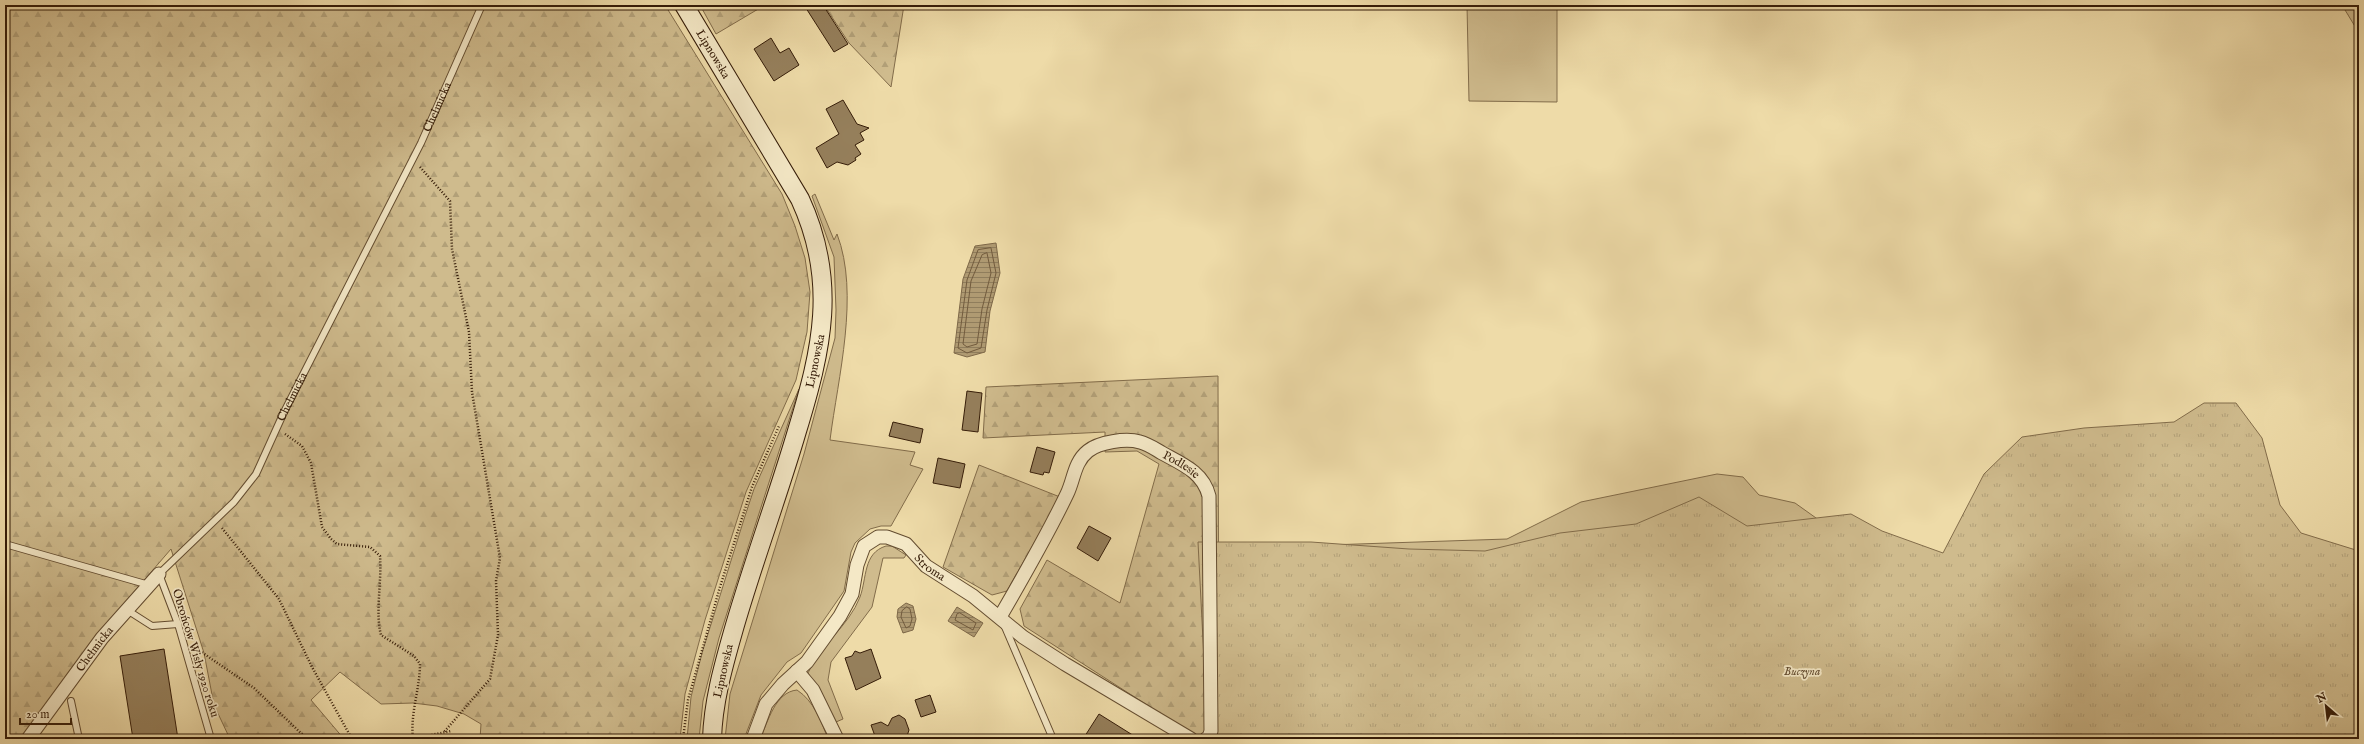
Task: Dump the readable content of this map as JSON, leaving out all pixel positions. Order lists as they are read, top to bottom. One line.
{"streets":{"main road":["Lipnowska"],"street":["Chełmicka","Podlesie","Stroma"],"lane":["Obrońców Wisły 1920 roku"]},"crossings":[["Chełmicka","Obrońców Wisły 1920 roku"],["Podlesie","Stroma"]],"parks":["Buczyna"],"scale_bar":"20 m","north":"top left"}
